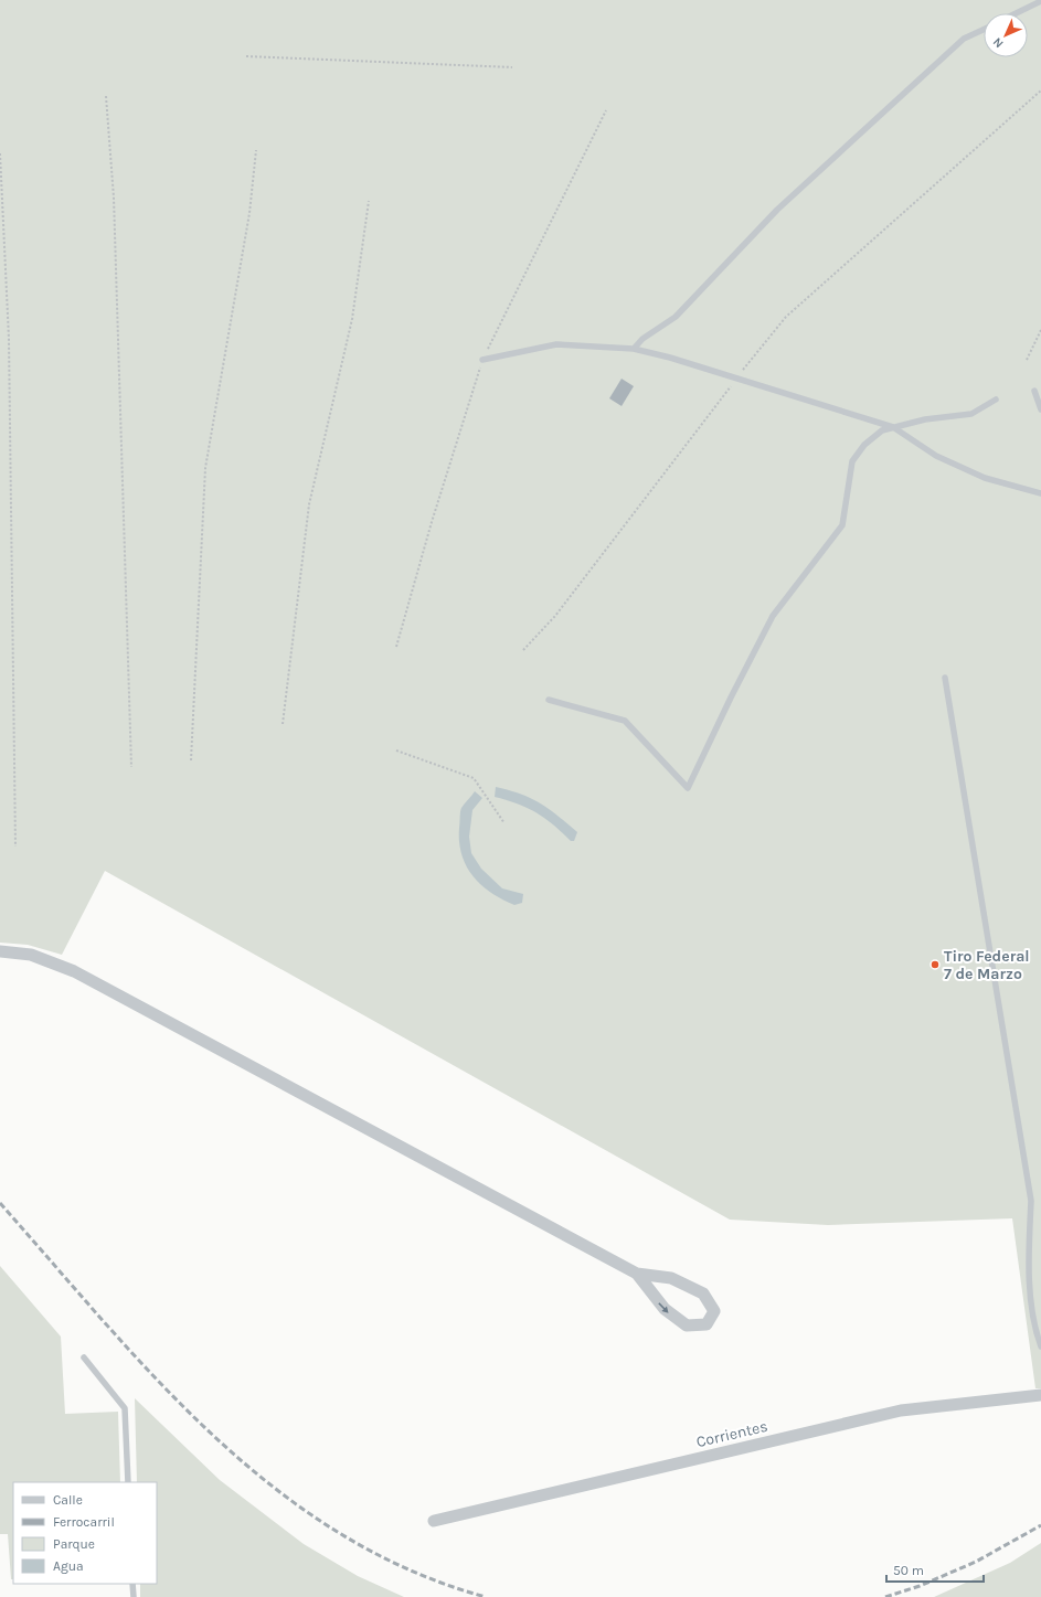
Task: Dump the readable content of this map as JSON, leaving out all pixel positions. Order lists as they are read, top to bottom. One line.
{"streets":{"street":["Corrientes"]},"places":["Tiro Federal 7 de Marzo"],"legend":["Calle","Ferrocarril","Parque","Agua"],"scale_bar":"50 m","north":"bottom left"}
